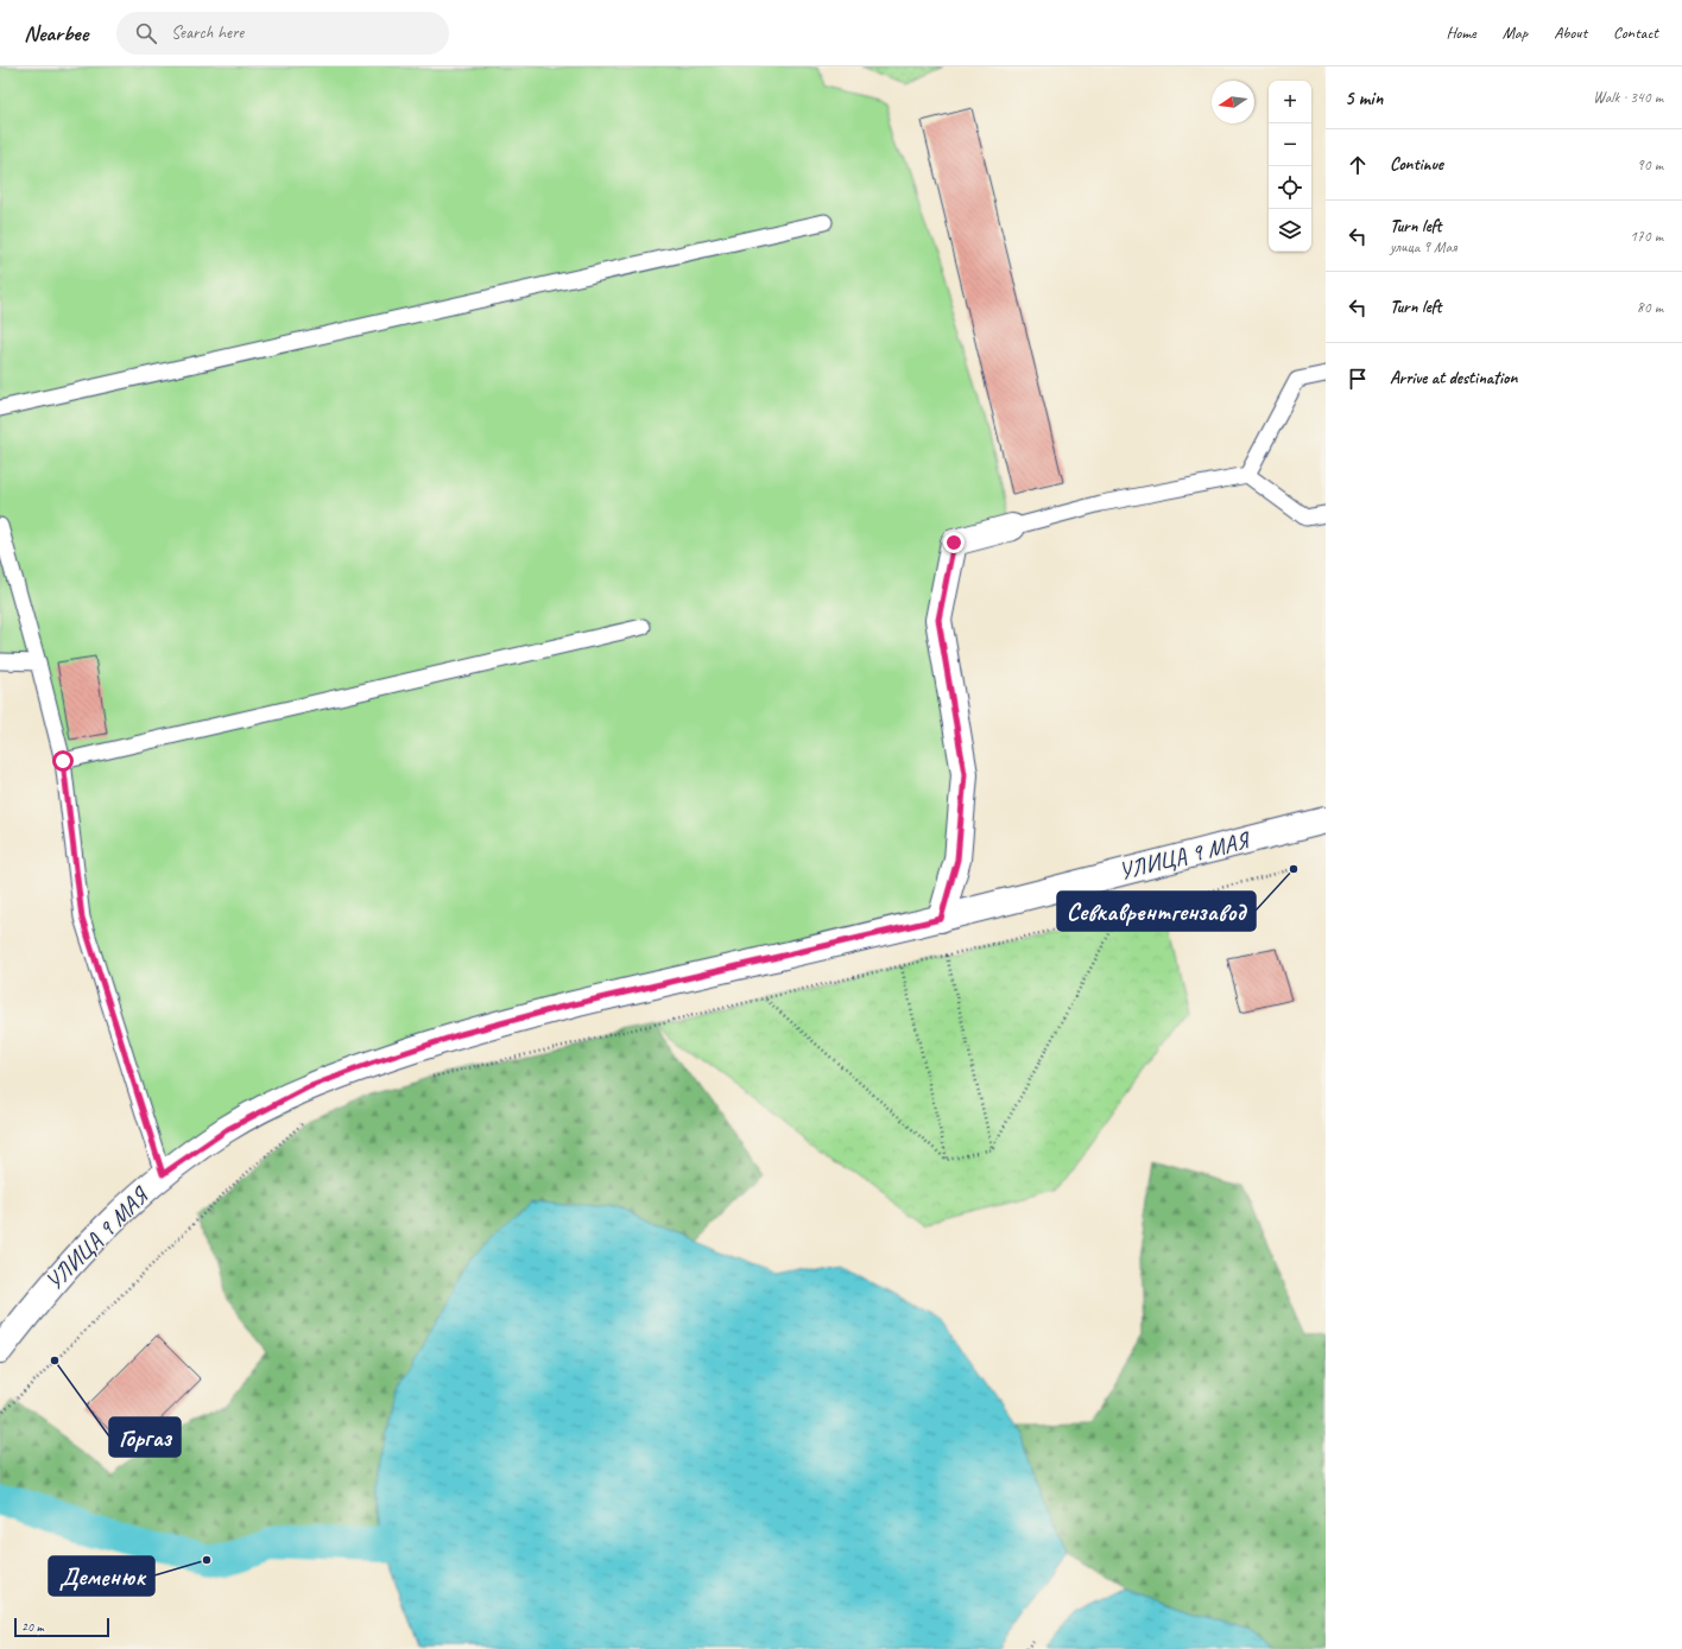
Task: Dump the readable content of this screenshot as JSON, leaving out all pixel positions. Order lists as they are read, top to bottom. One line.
{"streets":{"street":["УЛИЦА 9 МАЯ"]},"places":["Севкаврентгензавод","Горгаз","Деменюк"],"scale_bar":"20 m","north":"left","page":{"header":"Nearbee","search":"Search here","nav":["Home","Map","About","Contact"],"heading":["5 min","Walk · 340 m"],"map_buttons":["+","−"],"list":[["Continue","90 m"],["Turn left","улица 9 Мая","170 m"],["Turn left","80 m"],"Arrive at destination"],"scale":"20 m"}}
